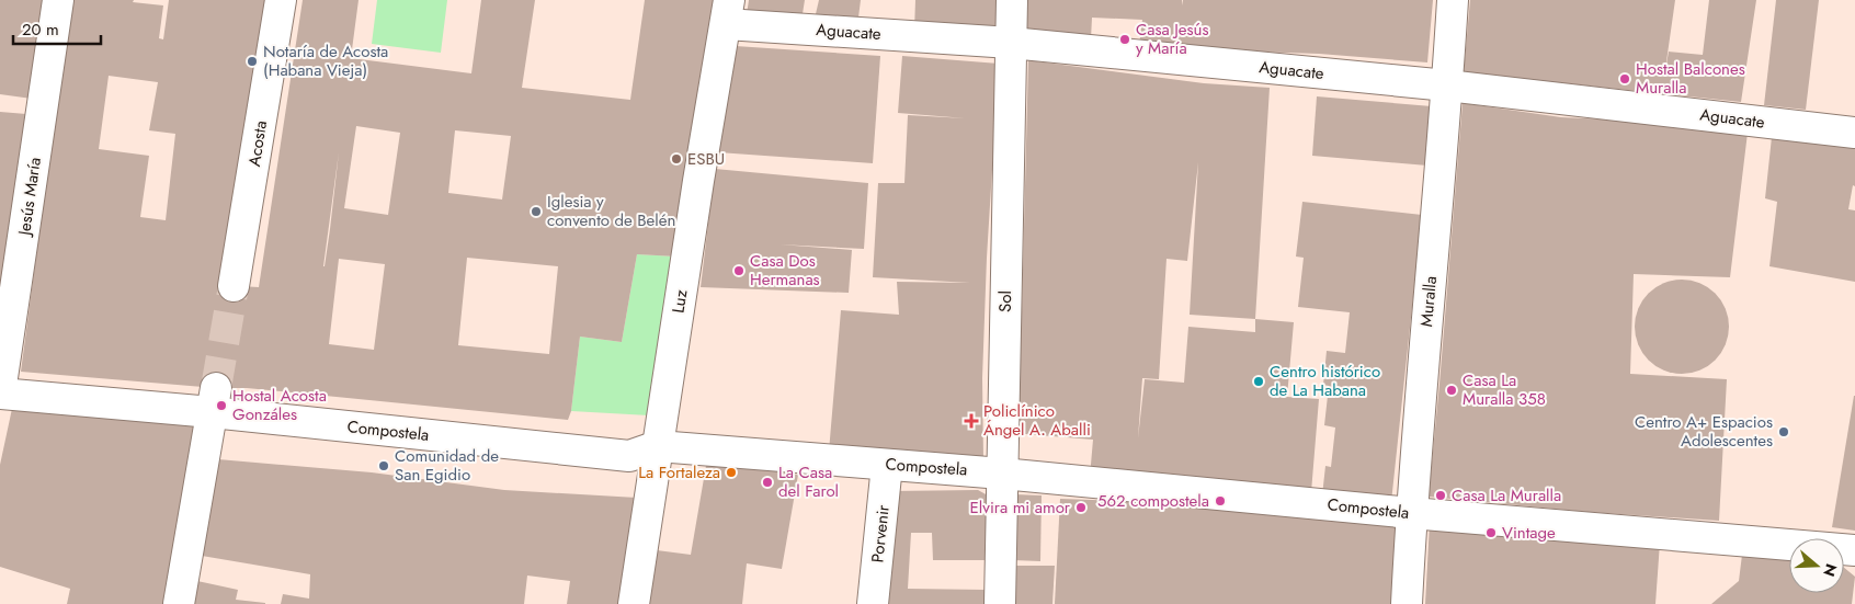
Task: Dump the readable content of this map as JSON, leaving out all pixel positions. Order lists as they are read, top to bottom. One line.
{"streets":{"street":["Aguacate","Acosta","Jesús María","Luz","Sol","Muralla","Compostela","Porvenir"]},"crossings":[["Aguacate","Luz"],["Aguacate","Sol"],["Aguacate","Muralla"],["Jesús María","Compostela"],["Luz","Compostela"],["Sol","Compostela"],["Muralla","Compostela"],["Compostela","Porvenir"]],"places":{"other":["Casa Jesús y María","Notaría de Acosta (Habana Vieja)","Hostal Balcones Muralla","ESBU","Iglesia y convento de Belén","Casa Dos Hermanas","Centro histórico de La Habana","Casa La Muralla 358","Hostal Acosta Gonzáles","Centro A+ Espacios Adolescentes","Comunidad de San Egidio","La Fortaleza","La Casa del Farol","Casa La Muralla","562 compostela","Elvira mi amor","Vintage"],"health":["Policlínico Ángel A. Aballi"]},"scale_bar":"20 m","north":"right"}
